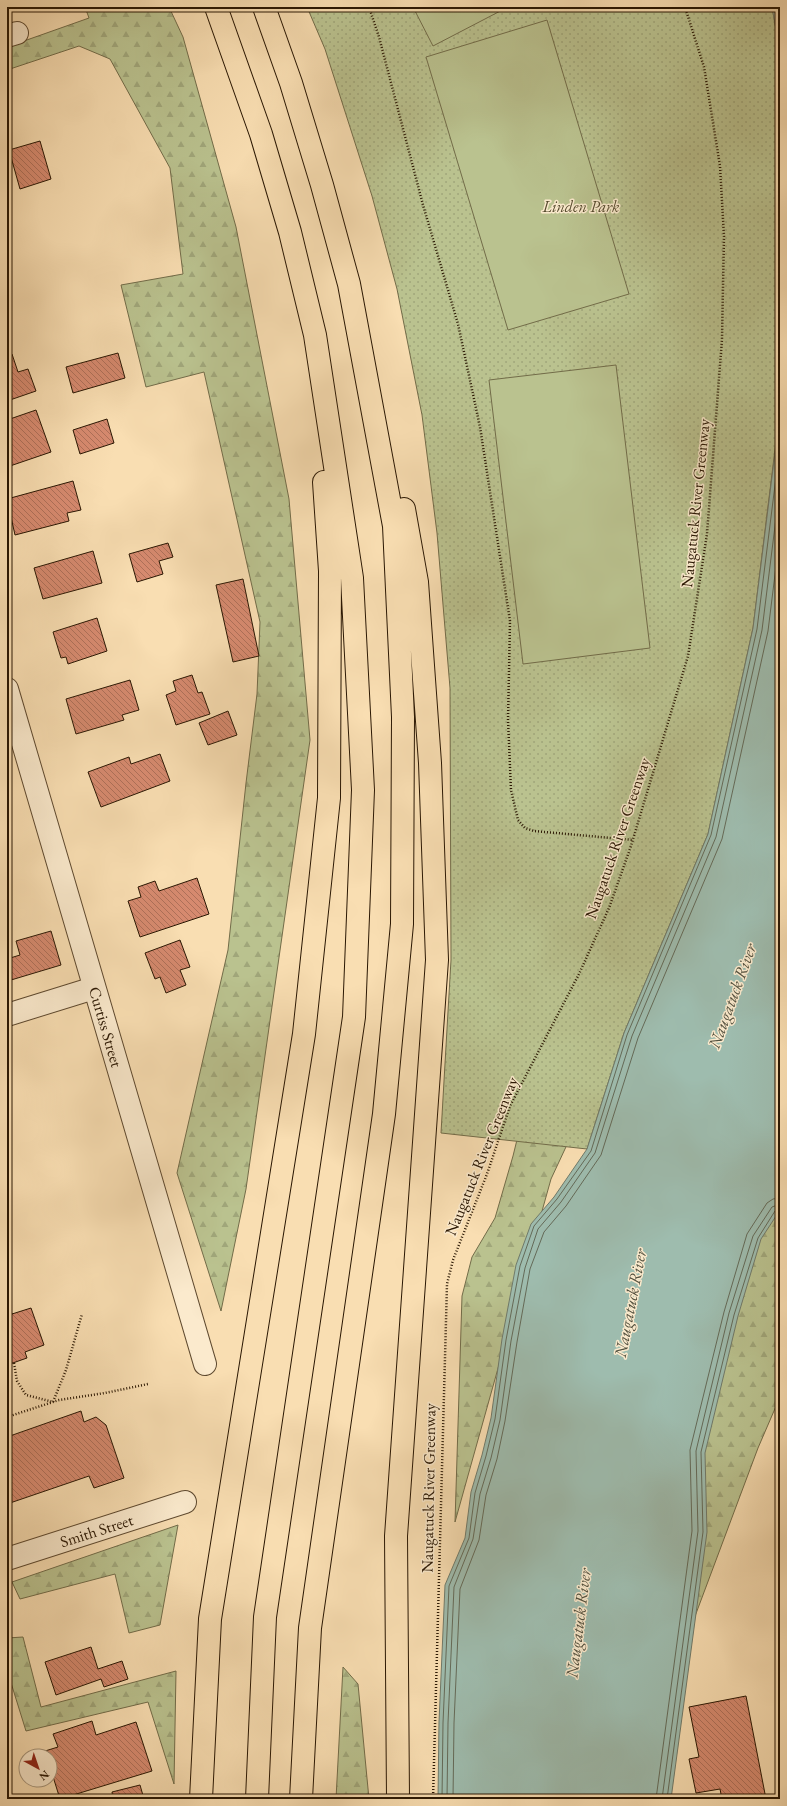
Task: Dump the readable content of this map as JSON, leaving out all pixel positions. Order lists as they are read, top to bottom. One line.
{"streets":{"street":["Curtiss Street","Smith Street"],"path":["Naugatuck River Greenway"]},"water":["Naugatuck River"],"parks":["Linden Park"],"north":"bottom right"}
